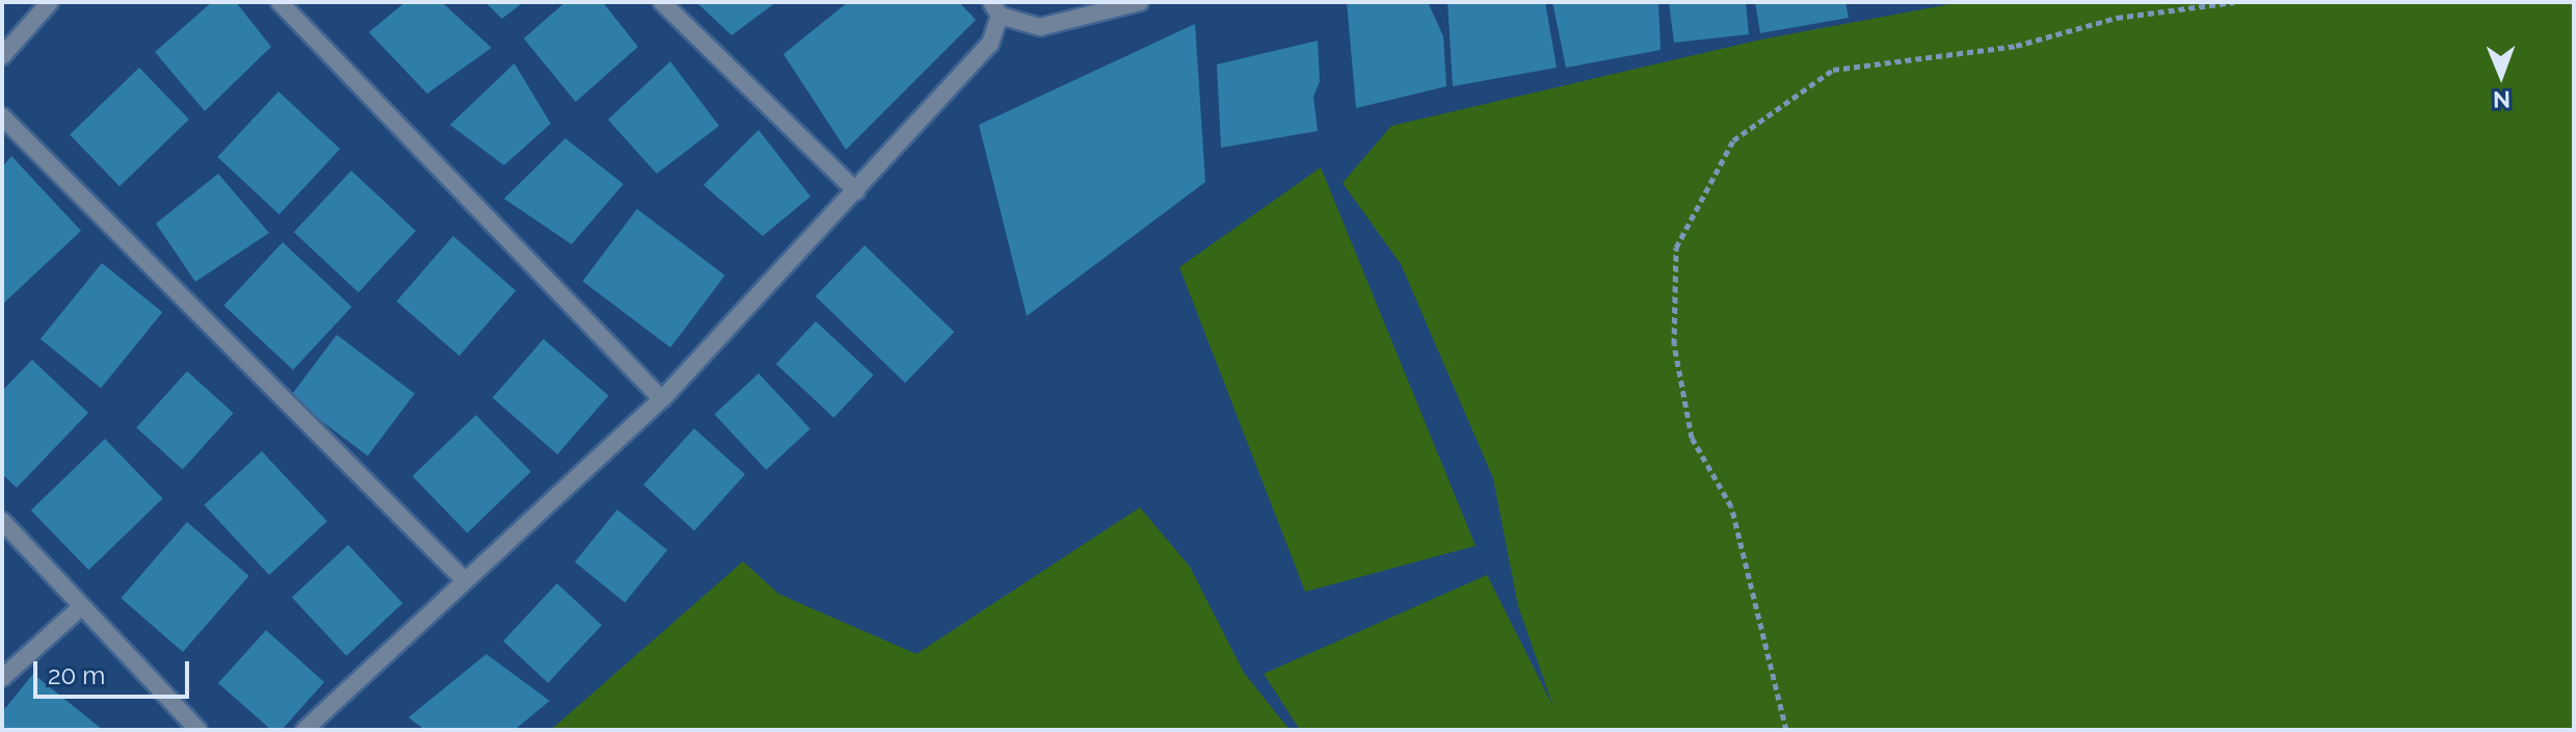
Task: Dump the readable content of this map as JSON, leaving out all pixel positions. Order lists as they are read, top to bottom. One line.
{"scale_bar":"20 m","north":"bottom"}
